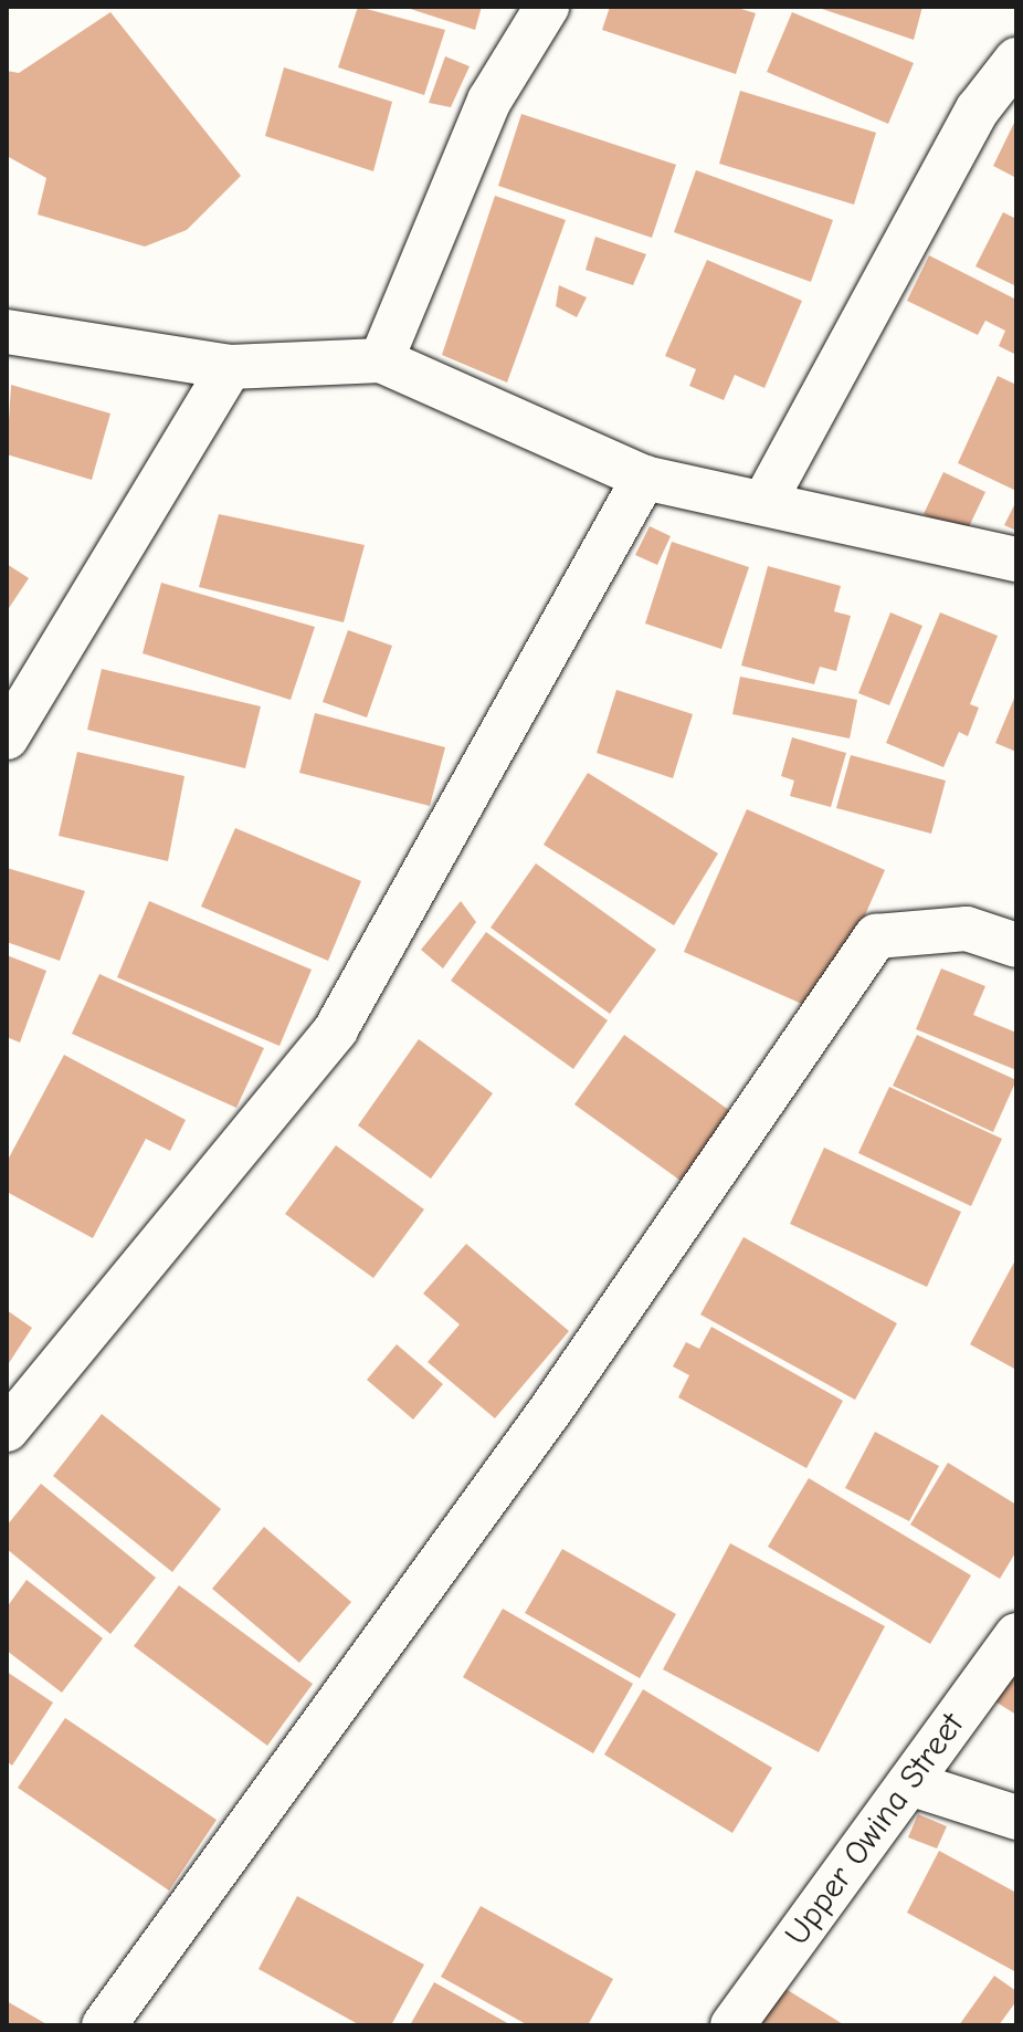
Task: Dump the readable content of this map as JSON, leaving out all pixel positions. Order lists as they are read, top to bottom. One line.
{"streets":{"street":["Upper Owina Street"]}}
